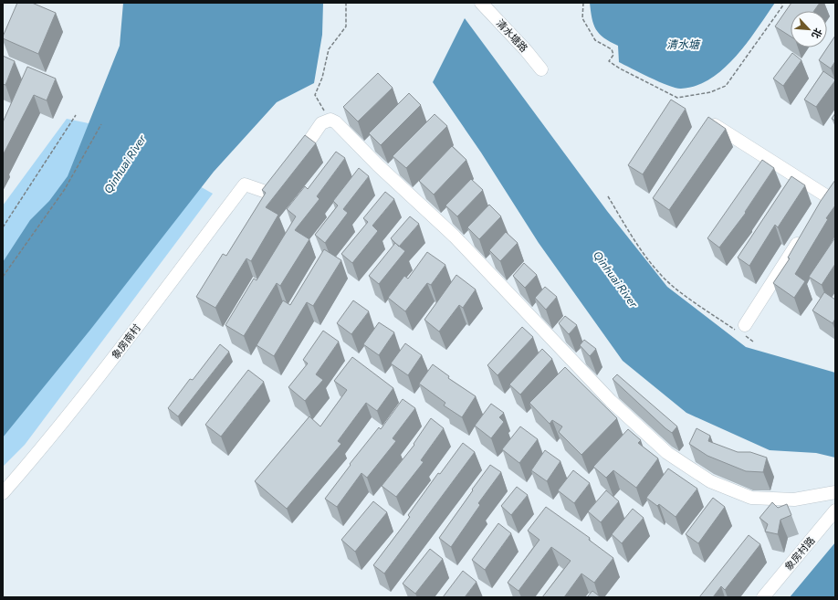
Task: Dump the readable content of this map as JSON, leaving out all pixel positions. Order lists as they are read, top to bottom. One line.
{"streets":{"street":["清水塘路","象房南村","象房村路"]},"water":["清水塘","Qinhuai River"],"north":"bottom right"}
